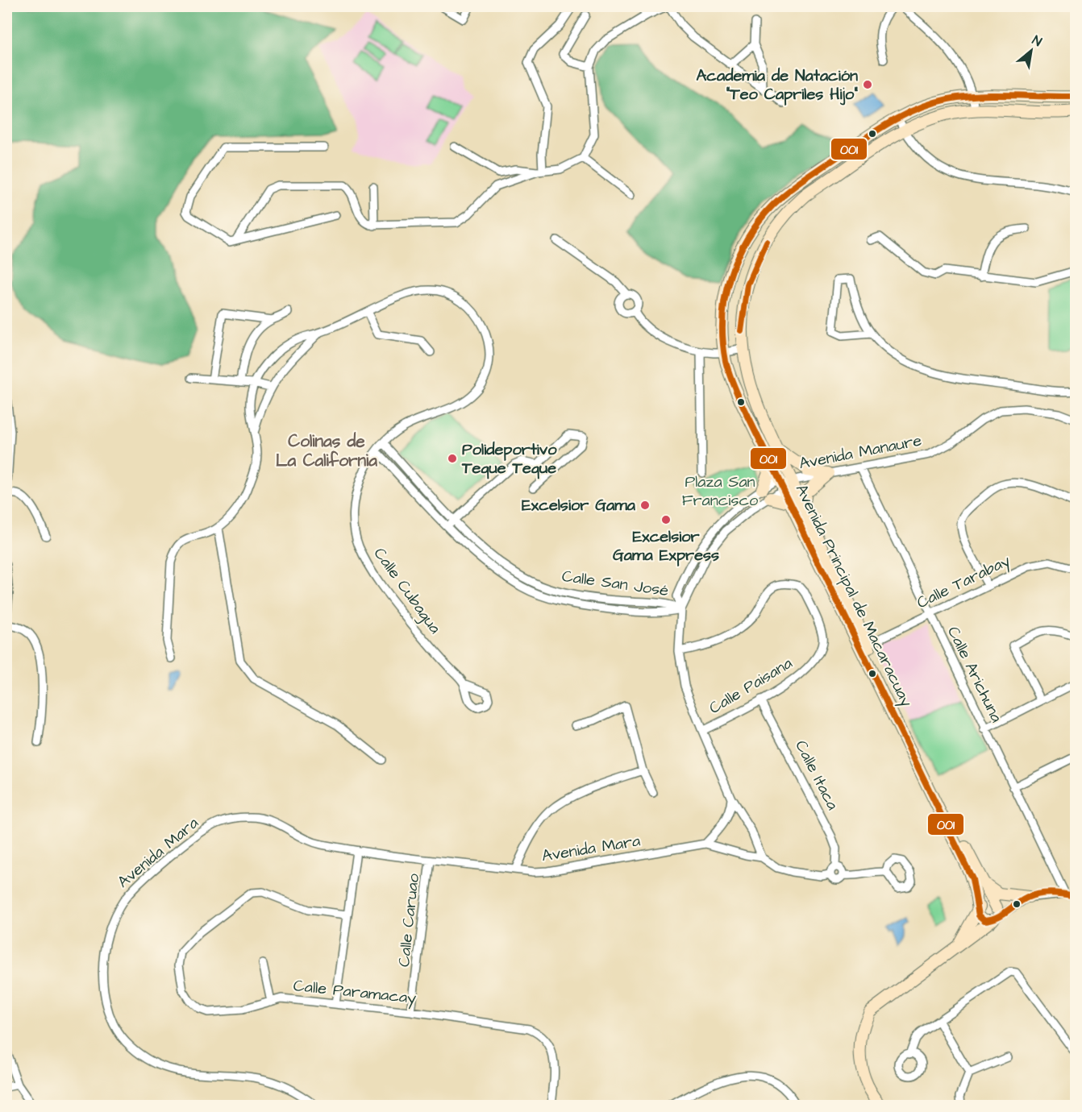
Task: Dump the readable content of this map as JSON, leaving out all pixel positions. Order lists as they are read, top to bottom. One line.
{"streets":{"street":["Avenida Manaure","Calle Tarabay","Calle San José","Calle Cubagua","Avenida Principal de Macaracuay","Calle Arichuna","Calle Paisana","Calle Itaca","Avenida Mara","Calle Caruao","Calle Paramacay"]},"crossings":[["Avenida Manaure","Avenida Principal de Macaracuay"],["Avenida Manaure","Calle Arichuna"],["Calle Tarabay","Avenida Principal de Macaracuay"],["Calle Tarabay","Calle Arichuna"],["Calle San José","Calle Cubagua"],["Calle Paisana","Calle Itaca"],["Avenida Mara","Calle Caruao"],["Calle Caruao","Calle Paramacay"]],"districts":["Colinas de La California"],"parks":["Plaza San Francisco"],"places":["Academia de Natación \"Teo Capriles Hijo\"","Polideportivo Teque Teque","Excelsior Gama","Excelsior Gama Express"],"lines":["transit line 001"],"north":"top right"}
